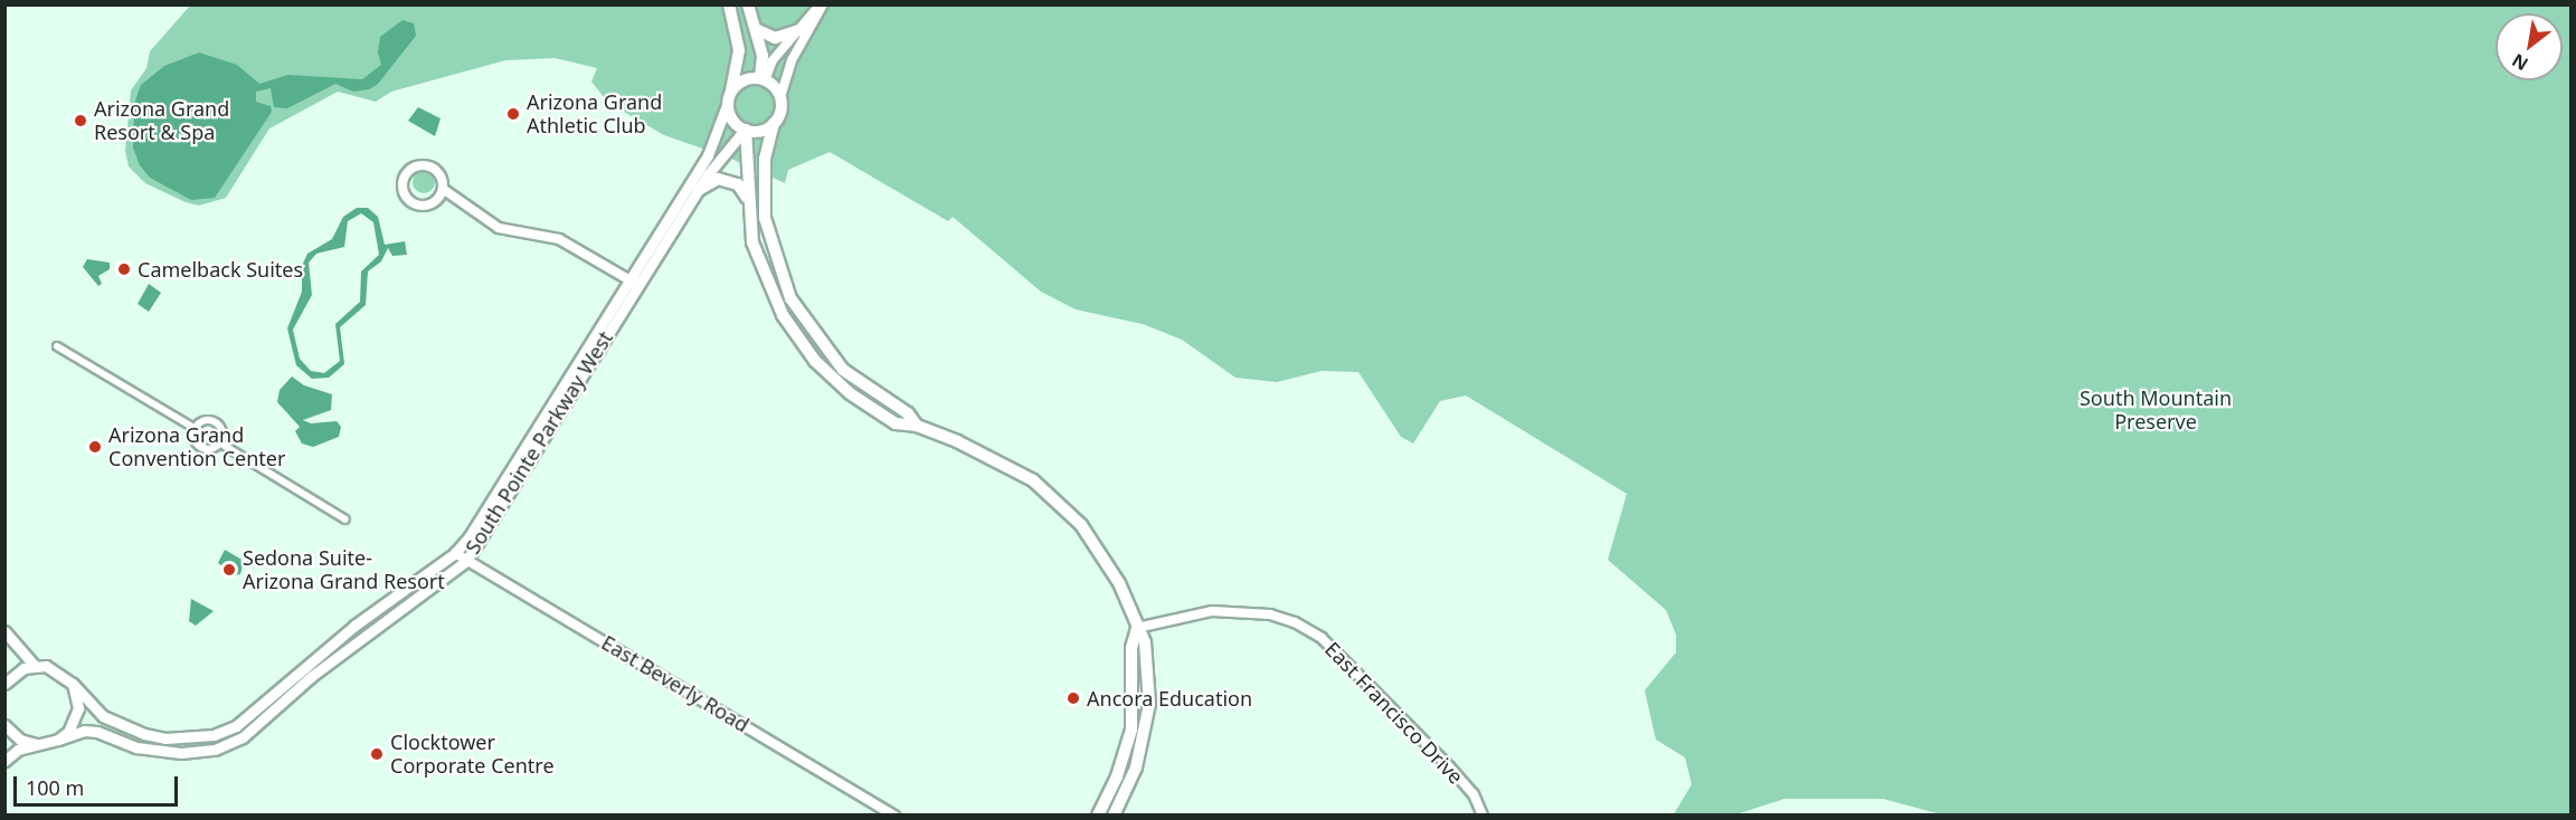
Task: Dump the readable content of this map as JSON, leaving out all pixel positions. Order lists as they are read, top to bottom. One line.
{"streets":{"street":["South Pointe Parkway West","East Beverly Road","East Francisco Drive"]},"crossings":[["South Pointe Parkway West","East Beverly Road"]],"parks":["South Mountain Preserve"],"places":["Arizona Grand Athletic Club","Arizona Grand Resort & Spa","Camelback Suites","Arizona Grand Convention Center","Sedona Suite- Arizona Grand Resort","Ancora Education","Clocktower Corporate Centre"],"scale_bar":"100 m","north":"bottom left"}
